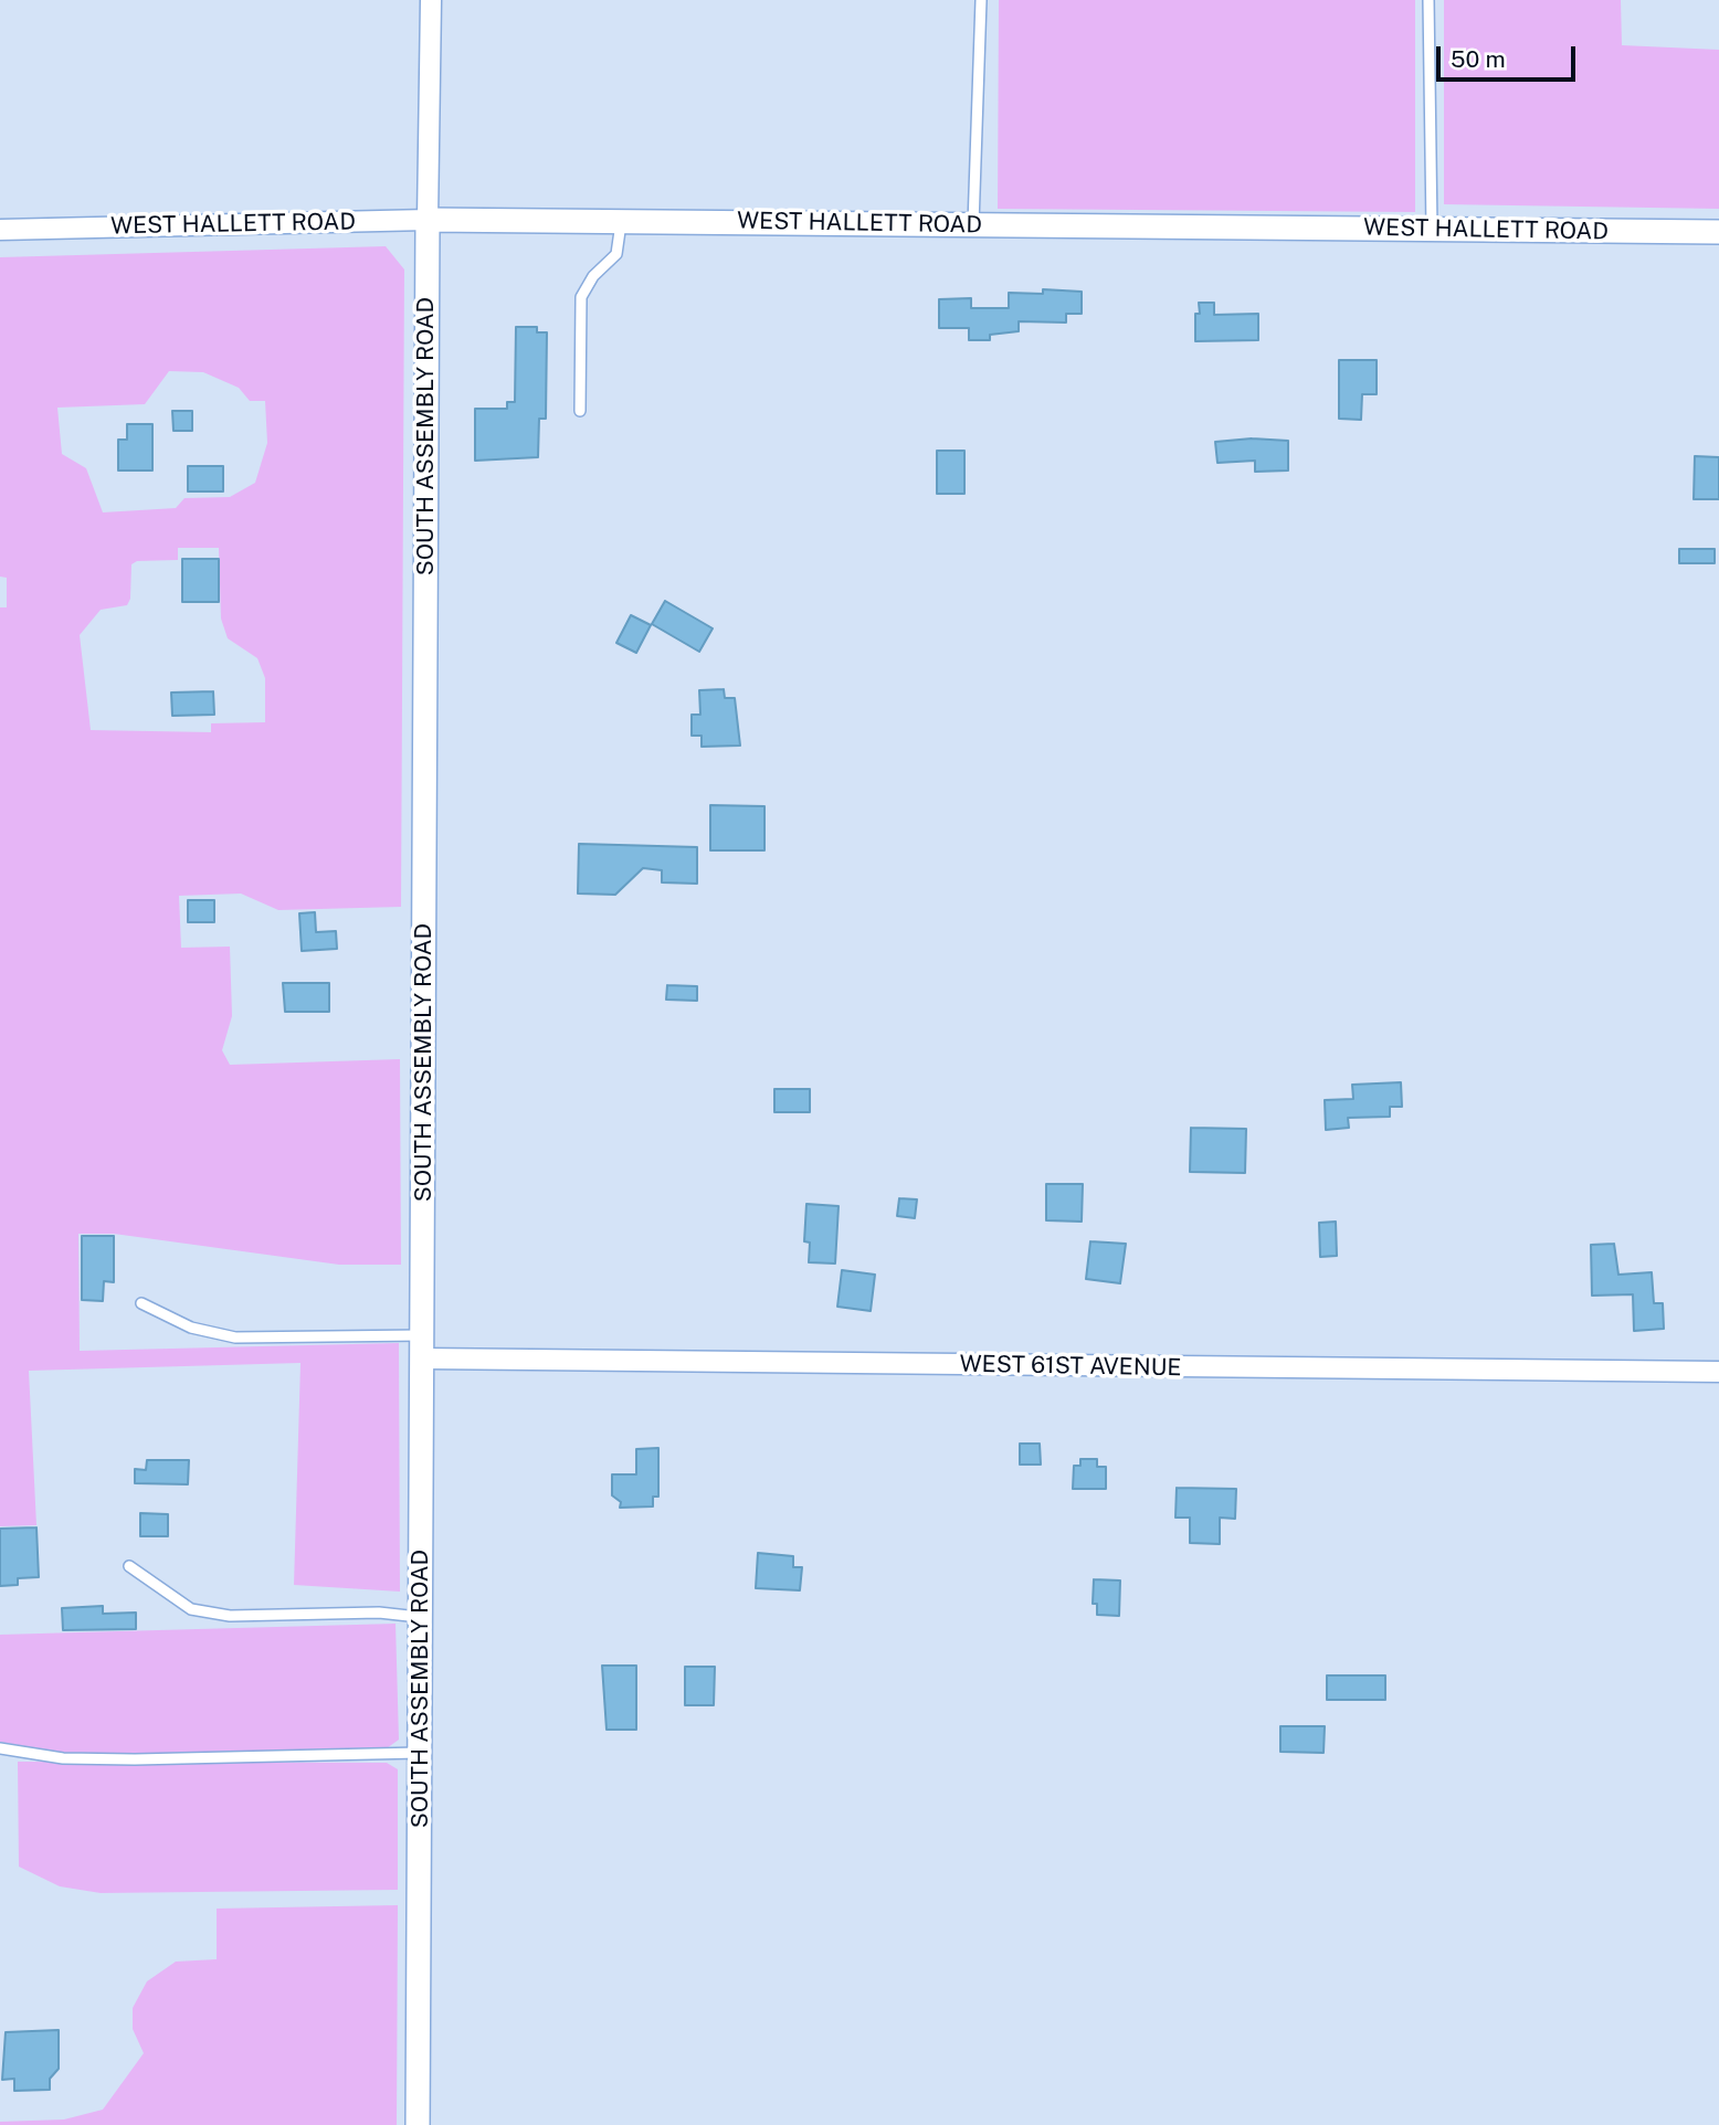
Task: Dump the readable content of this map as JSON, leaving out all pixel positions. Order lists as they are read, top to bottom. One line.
{"streets":{"street":["WEST HALLETT ROAD","SOUTH ASSEMBLY ROAD","WEST 61ST AVENUE"]},"crossings":[["WEST HALLETT ROAD","SOUTH ASSEMBLY ROAD"],["SOUTH ASSEMBLY ROAD","WEST 61ST AVENUE"]],"scale_bar":"50 m"}
